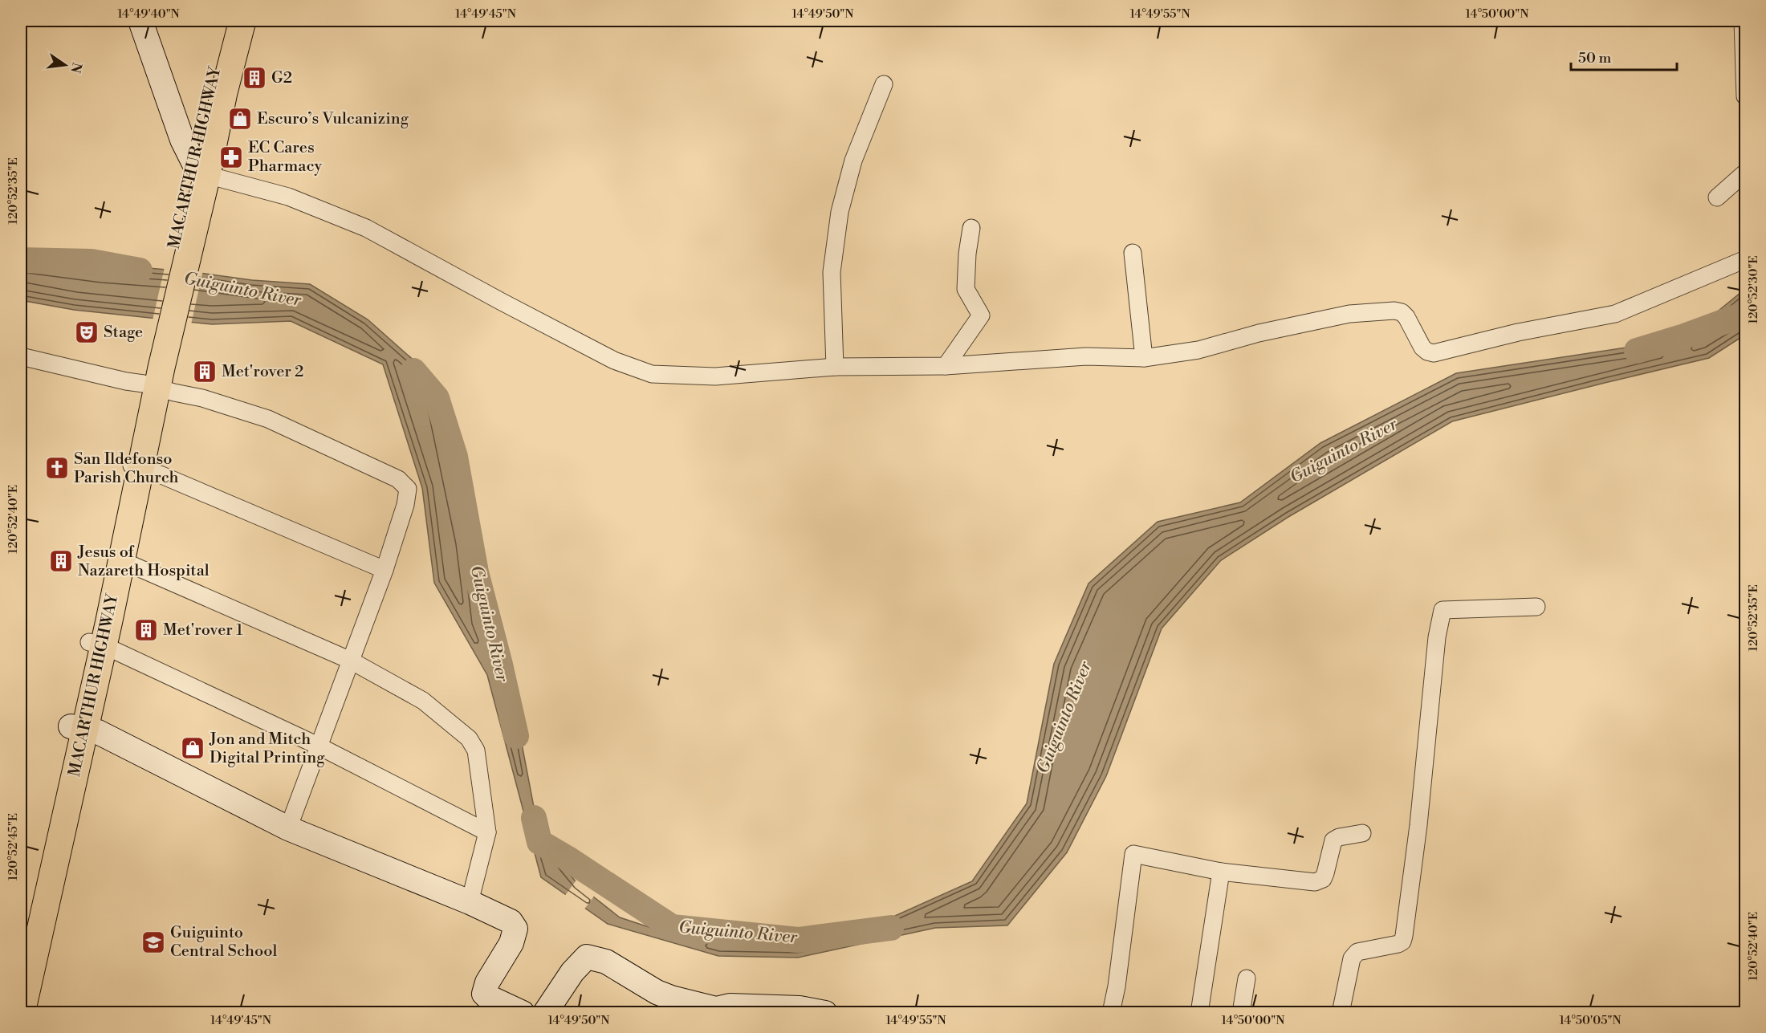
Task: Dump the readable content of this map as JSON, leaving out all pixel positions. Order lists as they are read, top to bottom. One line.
{"streets":{"highway":["MACARTHUR HIGHWAY"]},"water":["Guiguinto River"],"places":{"building":["G2","Met'rover 2","Jesus of Nazareth Hospital","Met'rover 1"],"shop":["Escuro’s Vulcanizing","Jon and Mitch Digital Printing"],"pharmacy":["EC Cares Pharmacy"],"theatre":["Stage"],"church":["San Ildefonso Parish Church"],"school or university":["Guiguinto Central School"]},"scale_bar":"50 m","north":"right","coordinates":["14°49'40\"N","14°49'45\"N","14°49'50\"N","14°49'55\"N","14°50'00\"N","120°52'35\"E","120°52'30\"E","120°52'40\"E","120°52'45\"E","14°50'05\"N"]}
